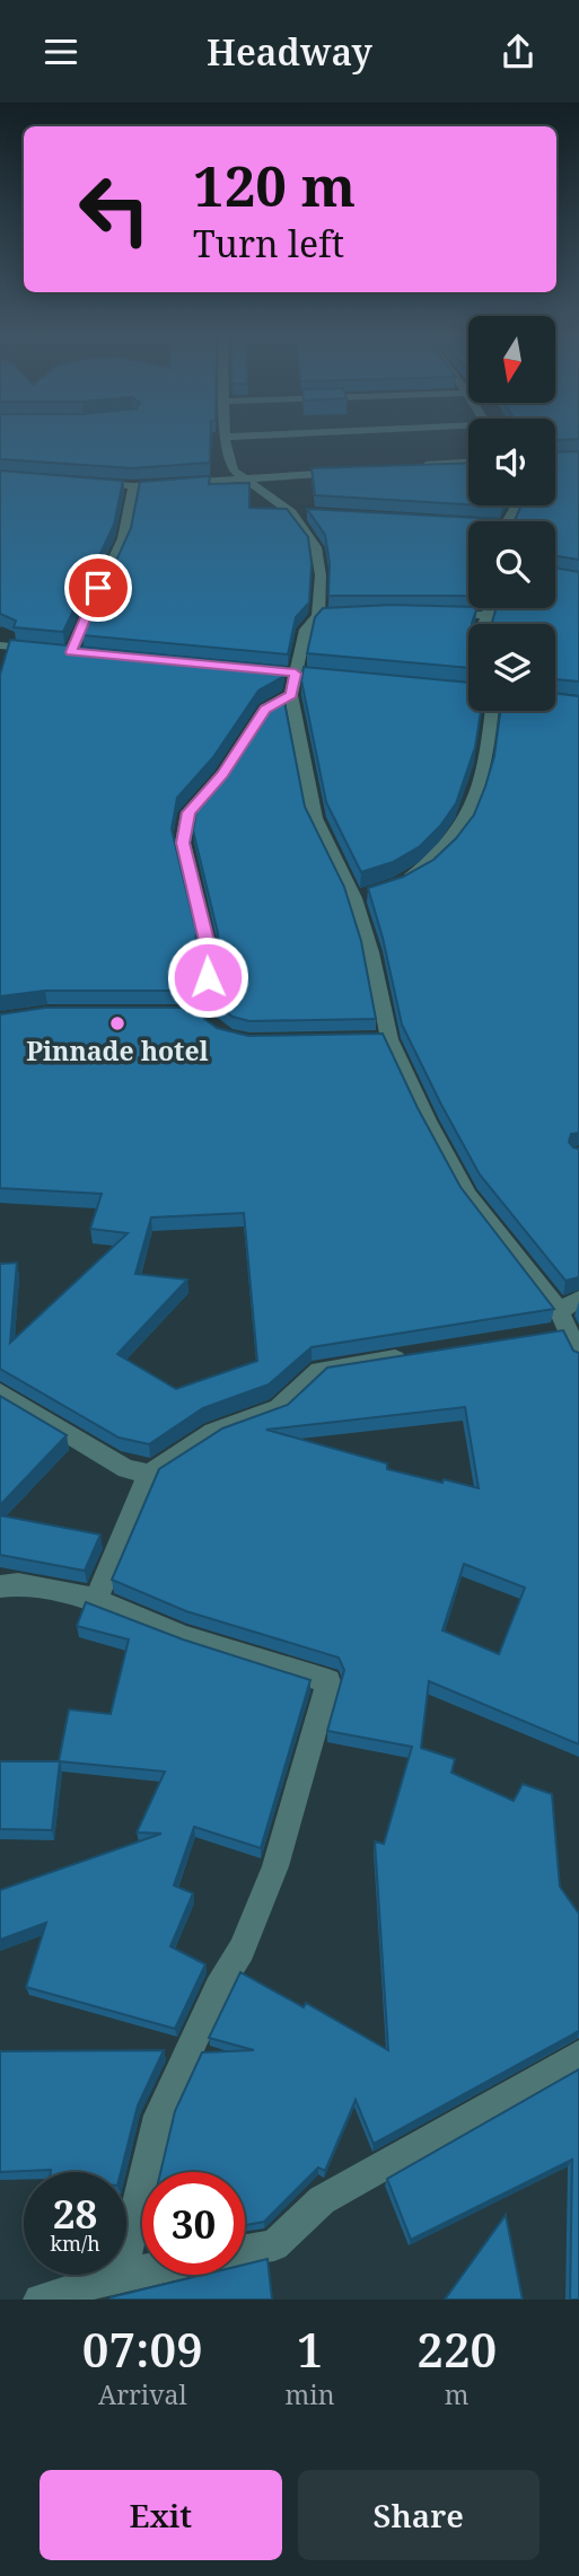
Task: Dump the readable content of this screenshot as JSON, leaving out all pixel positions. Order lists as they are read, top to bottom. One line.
{"places":["Pinnade hotel"],"north":"bottom","page":{"header":"Headway","turn":["120 m","Turn left"],"speed":"28 km/h","limit":"30","eta":["07:09","Arrival","1","min","220","m"],"buttons":["Exit","Share"]}}
